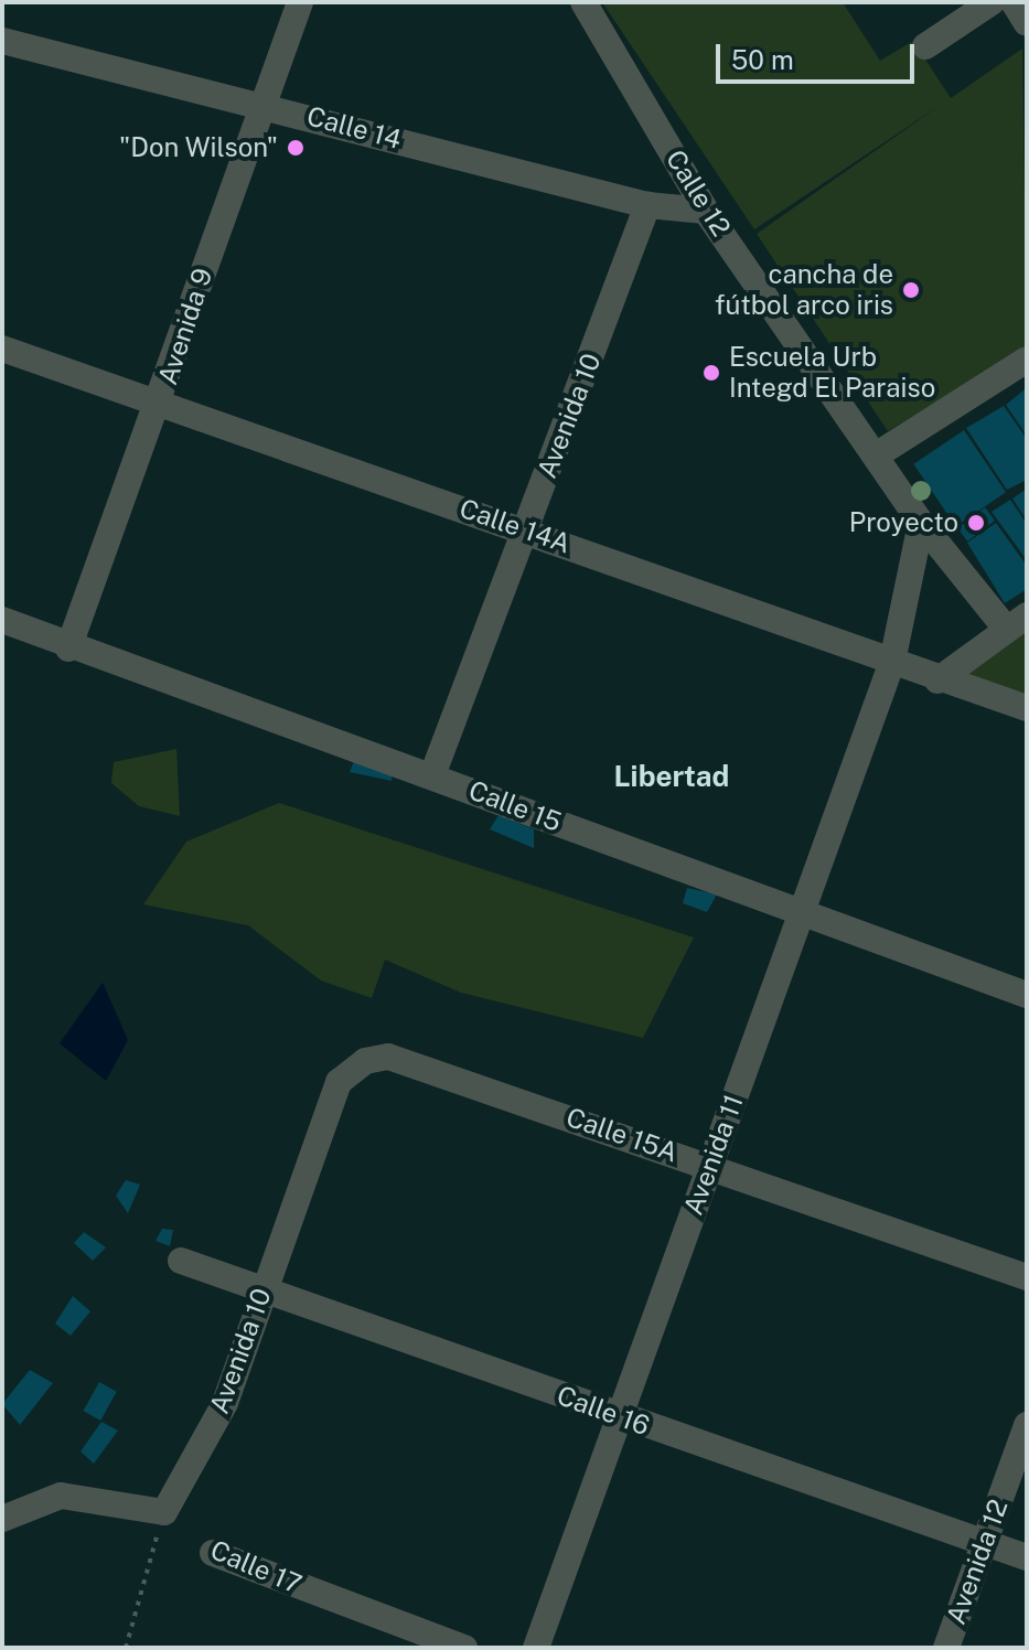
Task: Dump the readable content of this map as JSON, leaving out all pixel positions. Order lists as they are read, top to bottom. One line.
{"streets":{"street":["Calle 14","Calle 12","Avenida 9","Avenida 10","Calle 14A","Calle 15","Calle 15A","Avenida 11","Calle 16","Avenida 12","Calle 17"]},"crossings":[["Calle 14","Calle 12"],["Calle 14","Avenida 9"],["Calle 14","Avenida 10"],["Avenida 9","Calle 14A"],["Avenida 9","Calle 15"],["Avenida 10","Calle 14A"],["Avenida 10","Calle 15"],["Avenida 10","Calle 15A"],["Avenida 10","Calle 16"],["Calle 14A","Avenida 11"],["Calle 15","Avenida 11"],["Calle 15A","Avenida 11"],["Avenida 11","Calle 16"],["Calle 16","Avenida 12"]],"districts":["Libertad"],"places":["\"Don Wilson\"","cancha de fútbol arco iris","Escuela Urb Integd El Paraiso","Proyecto"],"scale_bar":"50 m"}
